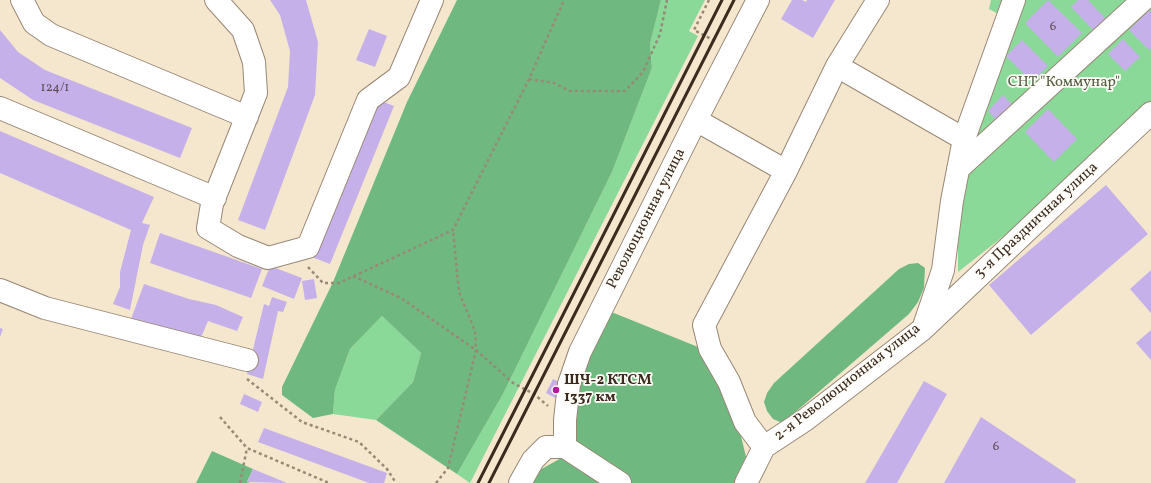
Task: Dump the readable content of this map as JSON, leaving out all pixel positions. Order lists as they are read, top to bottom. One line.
{"streets":{"street":["Революционная улица","3-я Праздничная улица","2-я Революционная улица"]},"crossings":[["3-я Праздничная улица","2-я Революционная улица"]],"parks":["СНТ \"Коммунар\""],"places":["ШЧ-2 КТСМ 1337 км"],"house_numbers":["6","124/1","6"]}
